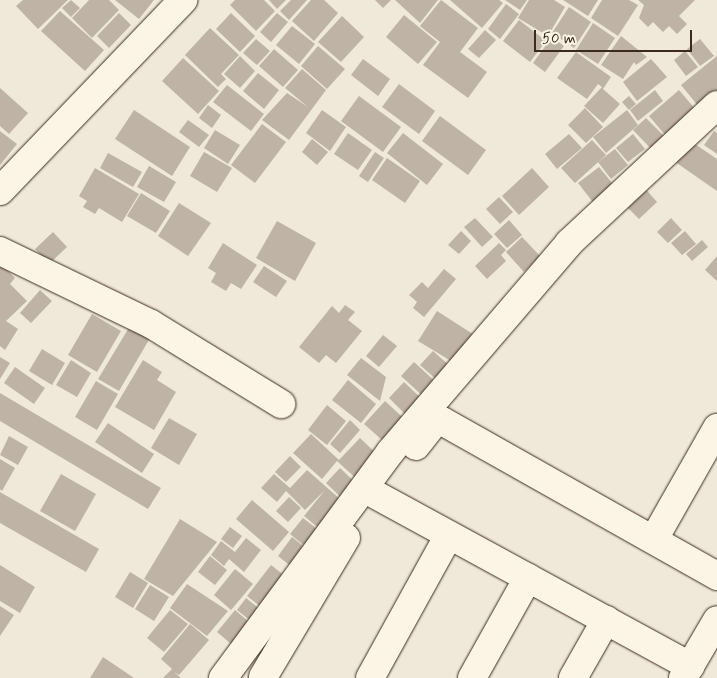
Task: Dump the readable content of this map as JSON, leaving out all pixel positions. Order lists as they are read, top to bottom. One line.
{"scale_bar":"50 m"}
